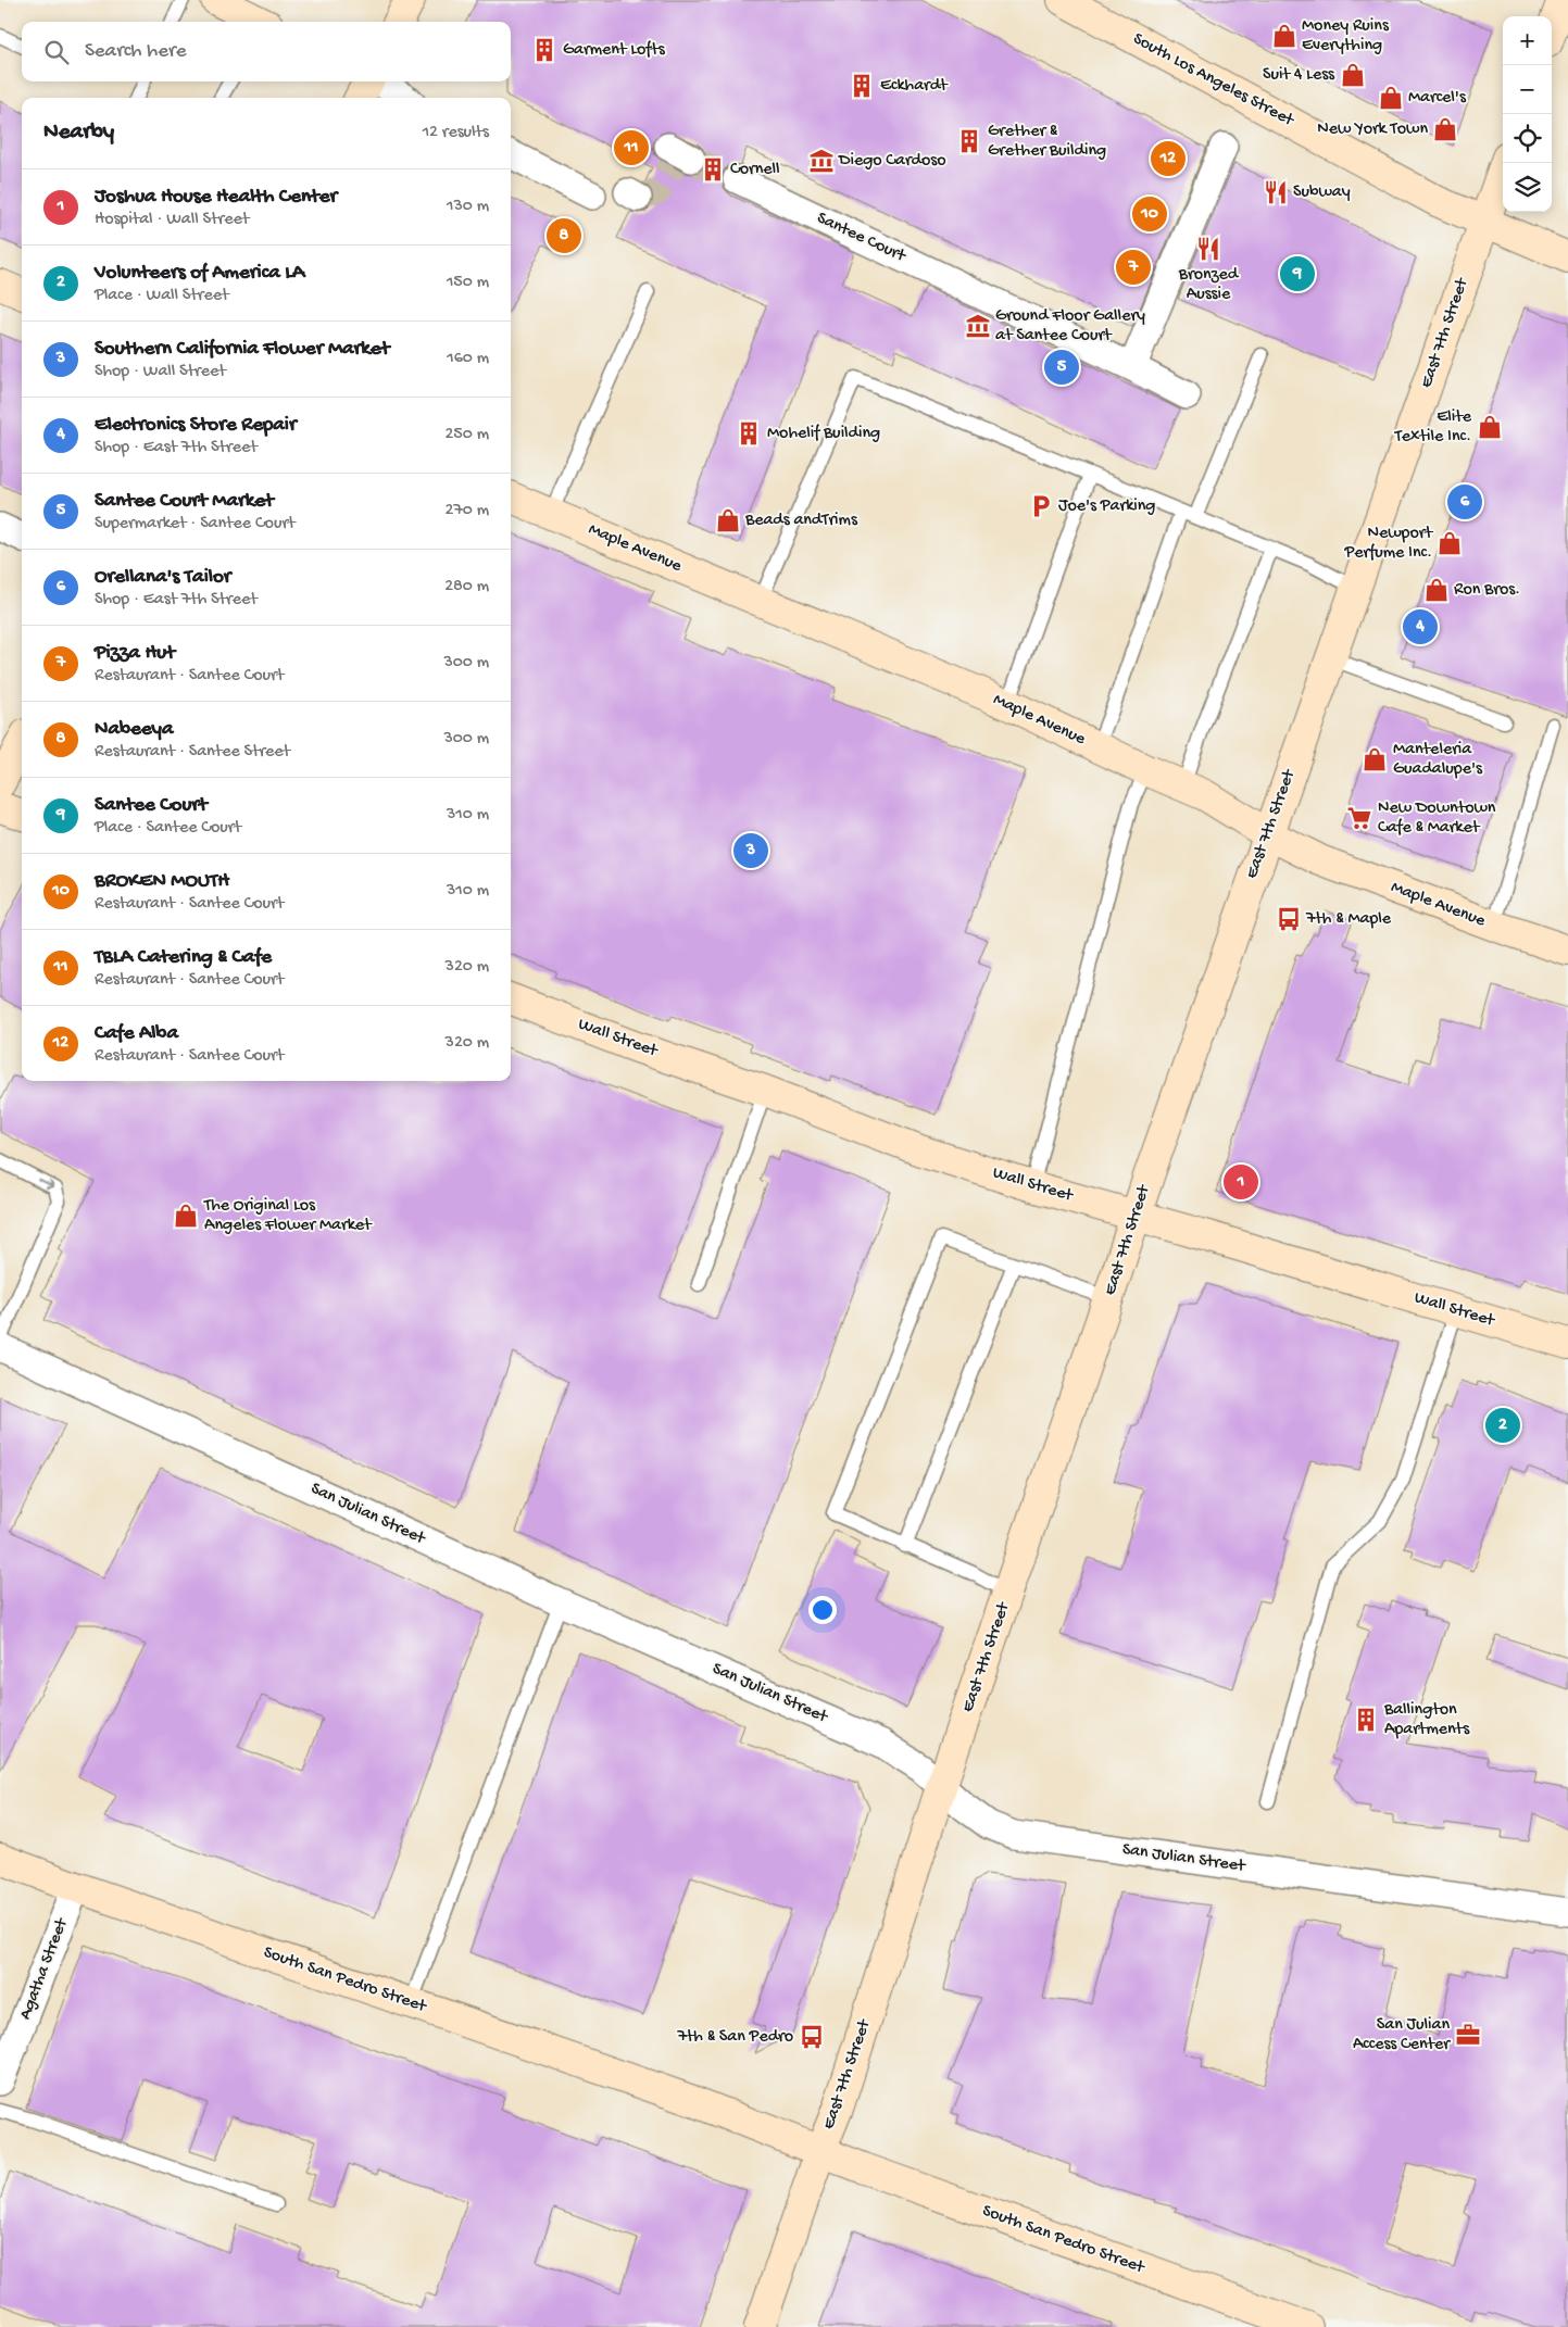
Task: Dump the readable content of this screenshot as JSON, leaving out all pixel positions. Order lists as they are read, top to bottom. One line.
{"streets":{"main road":["South Los Angeles Street","East 7th Street","Maple Avenue","Wall Street","South San Pedro Street"],"street":["Santee Court","San Julian Street","Agatha Street"]},"crossings":[["South Los Angeles Street","East 7th Street"],["East 7th Street","Maple Avenue"],["East 7th Street","Wall Street"],["East 7th Street","San Julian Street"],["East 7th Street","South San Pedro Street"],["Agatha Street","South San Pedro Street"]],"places":{"shop":["Money Ruins Everything","Suit 4 Less","Marcel's","New York Town","Elite Textile Inc.","Beads andTrims","Newport Perfume Inc.","Ron Bros.","Manteleria Guadalupe's","The Original Los Angeles Flower Market"],"building":["Garment Lofts","Eckhardt","Grether & Grether Building","Cornell","Mohelif Building","Ballington Apartments"],"museum":["Diego Cardoso","Ground Floor Gallery at Santee Court"],"restaurant":["Subway","Bronzed Aussie"],"parking":["Joe's Parking"],"supermarket":["New Downtown Cafe & Market"],"bus stop":["7th & Maple","7th & San Pedro"],"office":["San Julian Access Center"]},"page":{"map_buttons":["+","−"],"search":"Search here","heading":["Nearby","12 results"],"pins":["11","12","10","8","7","9","5","6","4","3","1","2"],"list":[{"mark":"1","name":"Joshua House Health Center","note":"Hospital · Wall Street","value":"130 m"},{"mark":"2","name":"Volunteers of America LA","note":"Place · Wall Street","value":"150 m"},{"mark":"3","name":"Southern California Flower Market","note":"Shop · Wall Street","value":"160 m"},{"mark":"4","name":"Electronics Store Repair","note":"Shop · East 7th Street","value":"250 m"},{"mark":"5","name":"Santee Court Market","note":"Supermarket · Santee Court","value":"270 m"},{"mark":"6","name":"Orellana's Tailor","note":"Shop · East 7th Street","value":"280 m"},{"mark":"7","name":"Pizza Hut","note":"Restaurant · Santee Court","value":"300 m"},{"mark":"8","name":"Nabeeya","note":"Restaurant · Santee Street","value":"300 m"},{"mark":"9","name":"Santee Court","note":"Place · Santee Court","value":"310 m"},{"mark":"10","name":"BROKEN MOUTH","note":"Restaurant · Santee Court","value":"310 m"},{"mark":"11","name":"TBLA Catering & Cafe","note":"Restaurant · Santee Court","value":"320 m"},{"mark":"12","name":"Cafe Alba","note":"Restaurant · Santee Court","value":"320 m"}]}}
